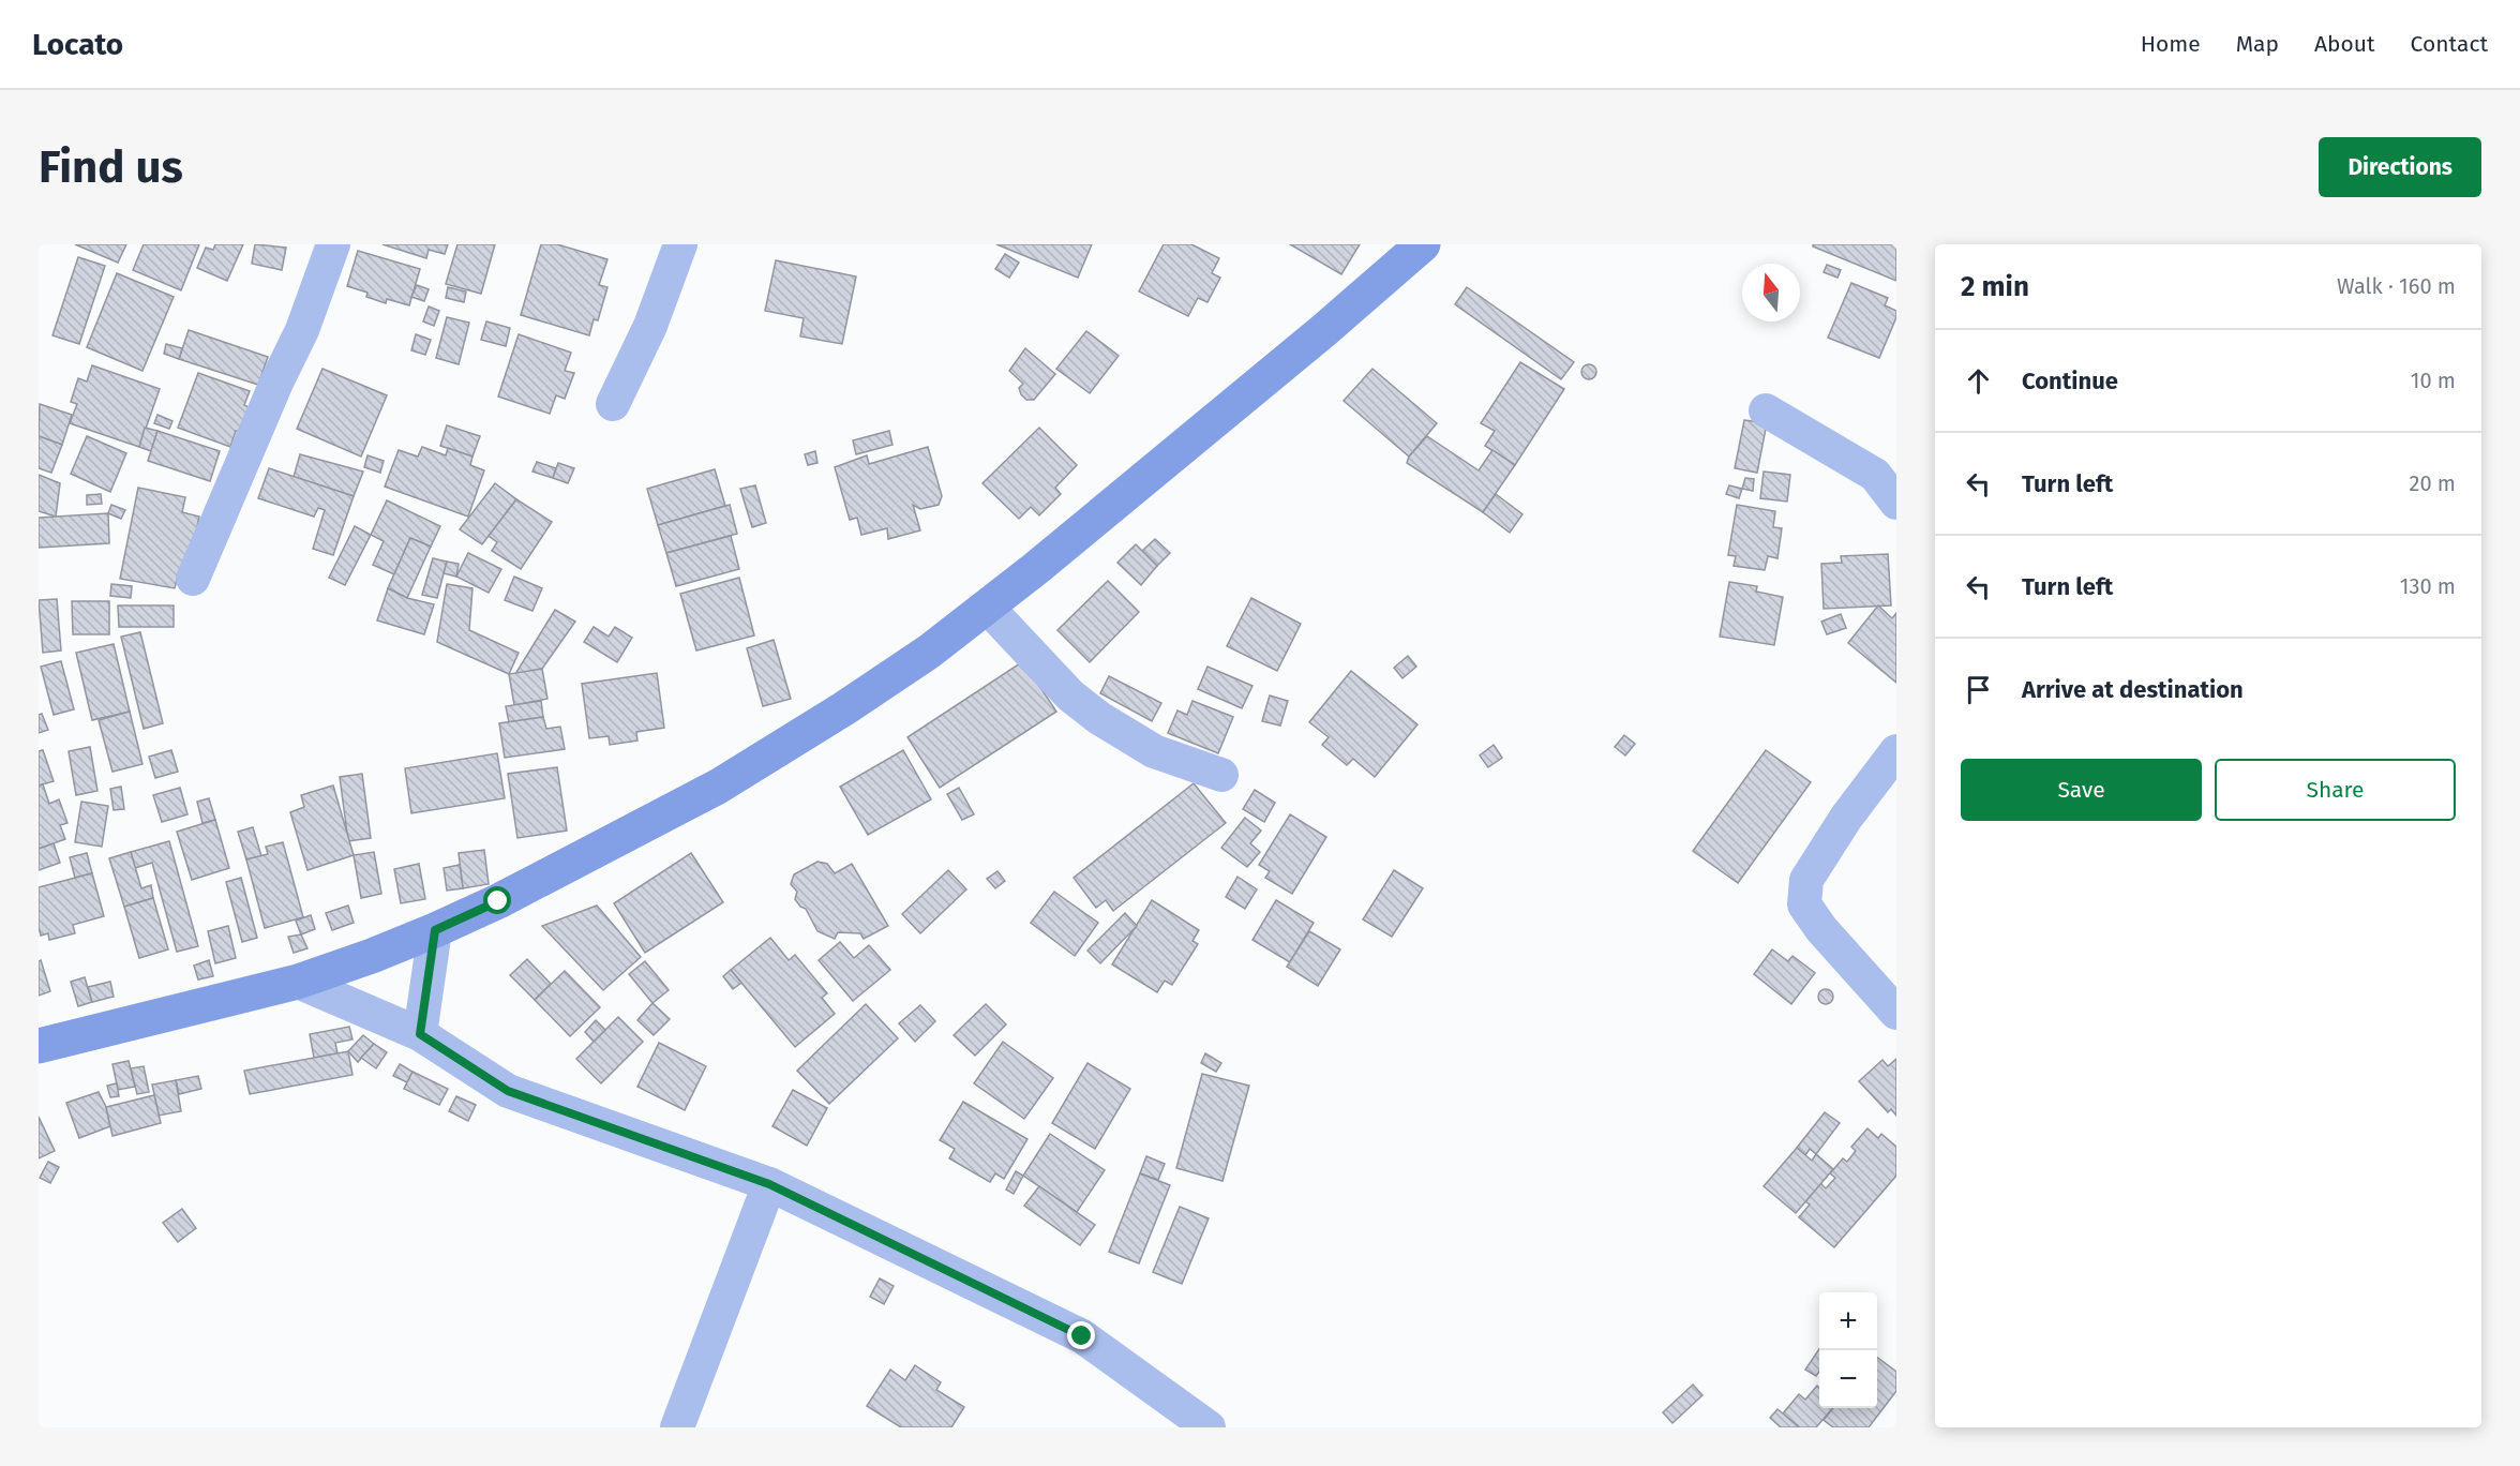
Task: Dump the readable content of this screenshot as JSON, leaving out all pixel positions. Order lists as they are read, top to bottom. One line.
{"north":"top","page":{"header":"Locato","nav":["Home","Map","About","Contact"],"buttons":["Directions",["Save","Share"]],"title":"Find us","heading":["2 min","Walk · 160 m"],"list":[["Continue","10 m"],["Turn left","20 m"],["Turn left","130 m"],"Arrive at destination"],"map_buttons":["+","−"]}}
